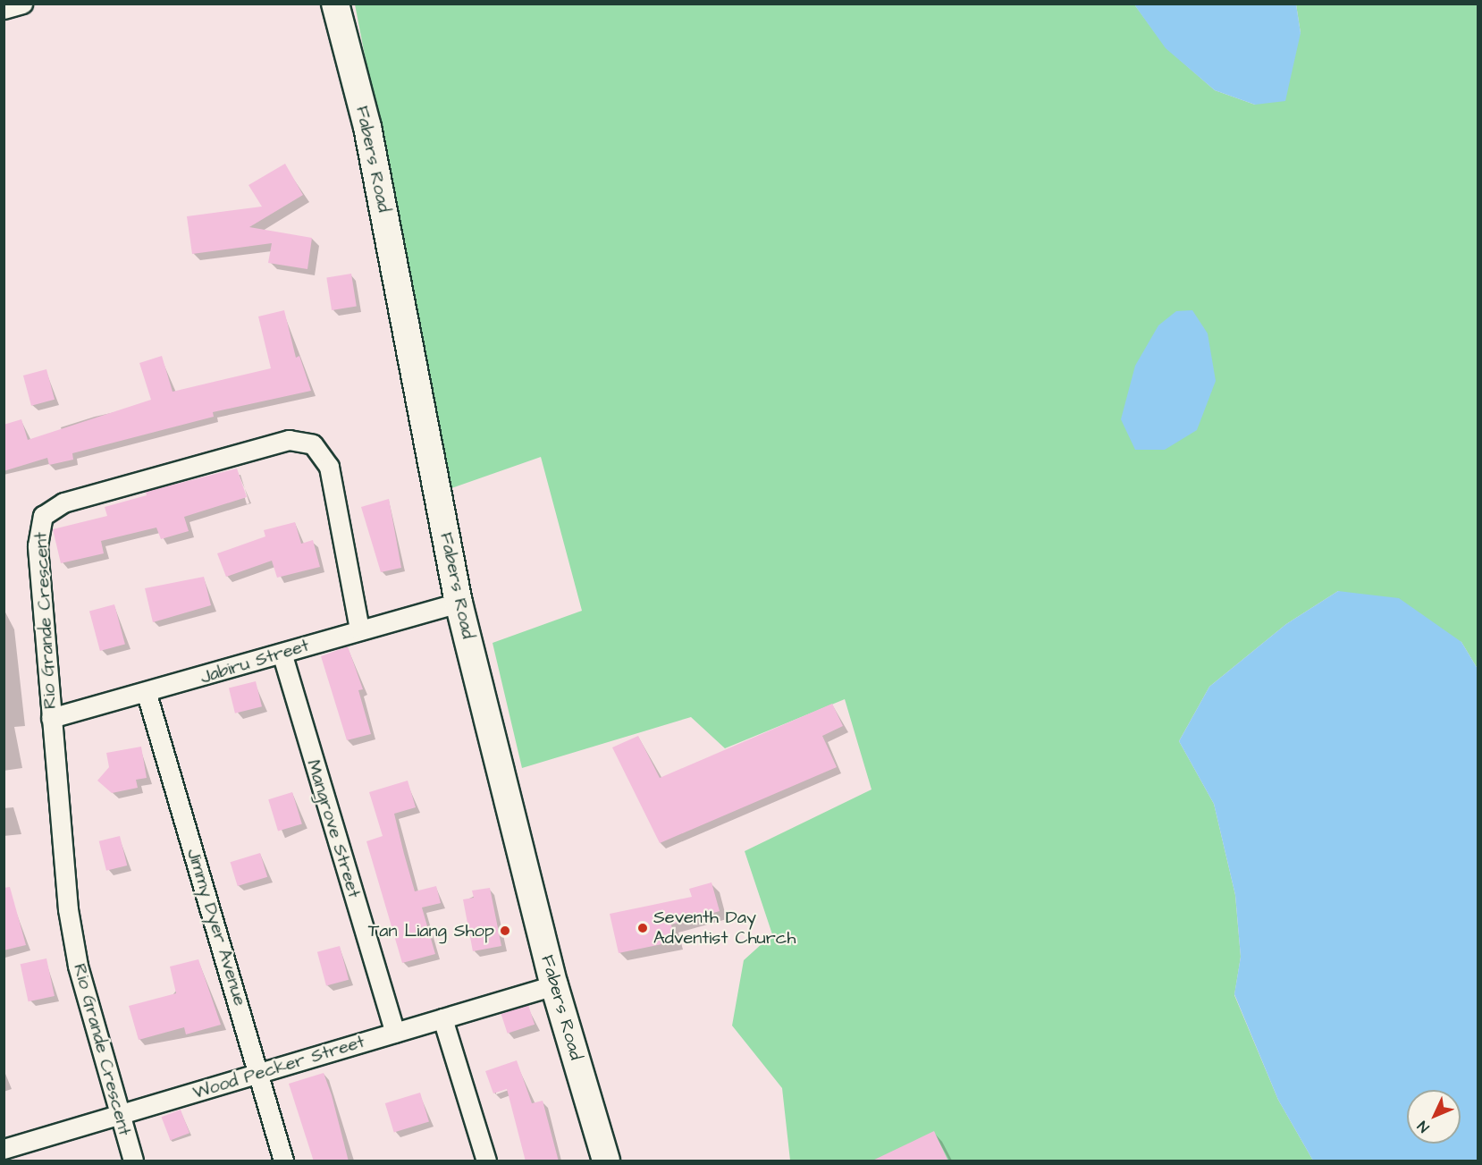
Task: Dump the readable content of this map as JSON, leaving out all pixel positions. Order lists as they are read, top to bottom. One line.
{"streets":{"main road":["Fabers Road"],"street":["Rio Grande Crescent","Jabiru Street","Mangrove Street","Jimmy Dyer Avenue","Wood Pecker Street"]},"crossings":[["Fabers Road","Jabiru Street"],["Fabers Road","Wood Pecker Street"],["Rio Grande Crescent","Jabiru Street"],["Rio Grande Crescent","Wood Pecker Street"],["Jabiru Street","Mangrove Street"],["Jabiru Street","Jimmy Dyer Avenue"],["Mangrove Street","Wood Pecker Street"],["Jimmy Dyer Avenue","Wood Pecker Street"]],"places":["Seventh Day Adventist Church","Tan Liang Shop"],"north":"bottom left"}
